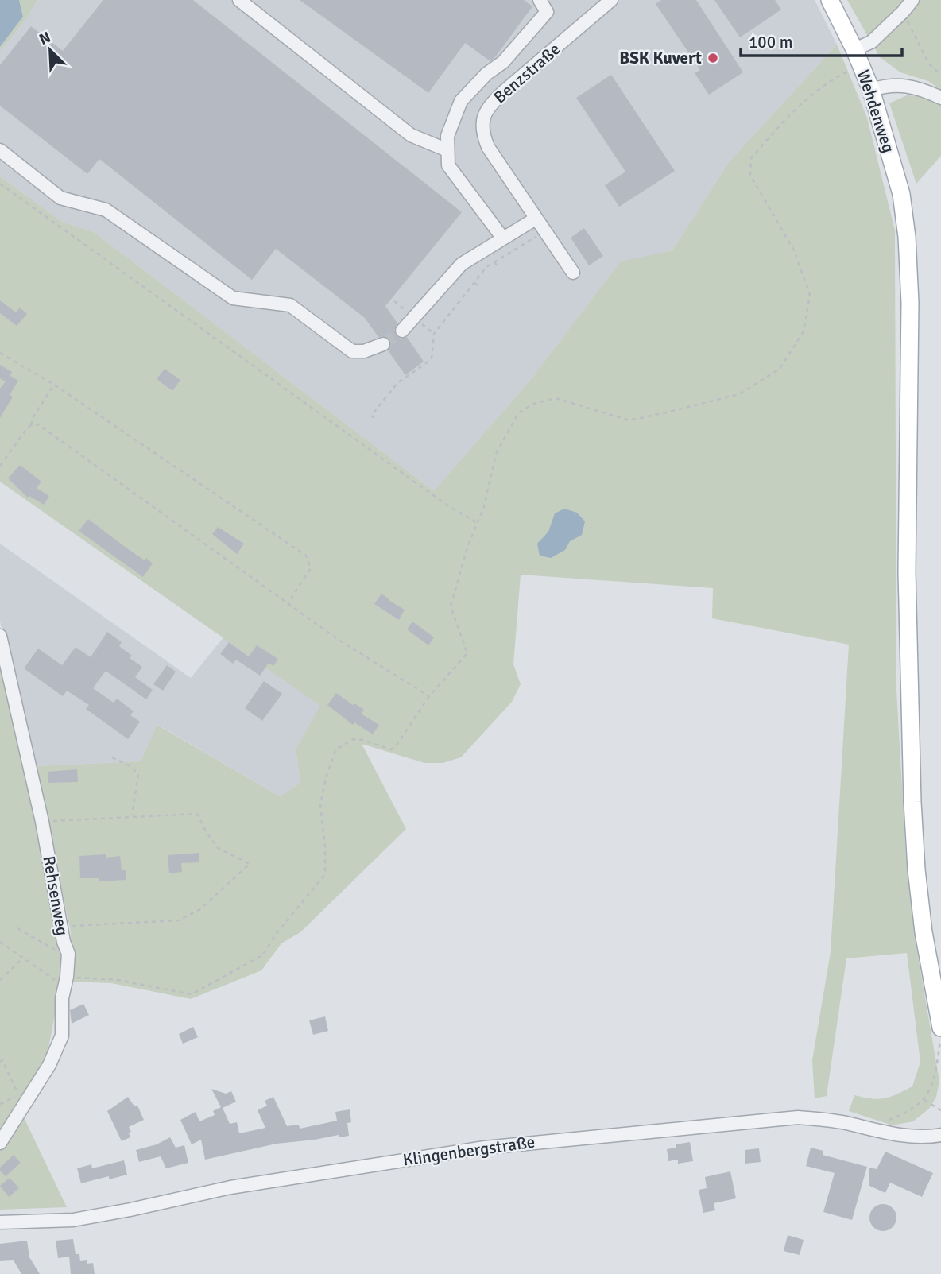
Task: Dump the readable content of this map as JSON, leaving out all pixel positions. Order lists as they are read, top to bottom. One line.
{"streets":{"main road":["Wehdenweg"],"street":["Benzstraße","Rehsenweg","Klingenbergstraße"]},"places":["BSK Kuvert"],"scale_bar":"100 m","north":"top left"}
